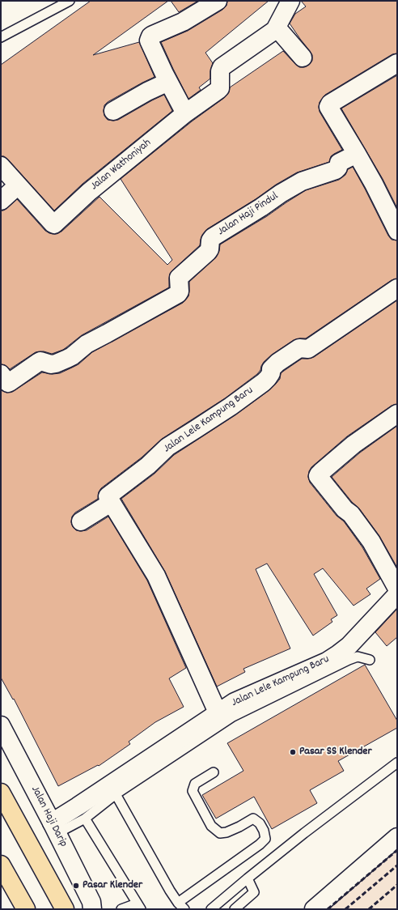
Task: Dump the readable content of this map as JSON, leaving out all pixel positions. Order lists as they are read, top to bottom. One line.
{"streets":{"street":["Jalan Wathoniyah","Jalan Haji Pindul","Jalan Lele Kampung Baru","Jalan Haji Darip"]},"crossings":[["Jalan Lele Kampung Baru","Jalan Haji Darip"]],"places":["Pasar SS Klender","Pasar Klender"]}
